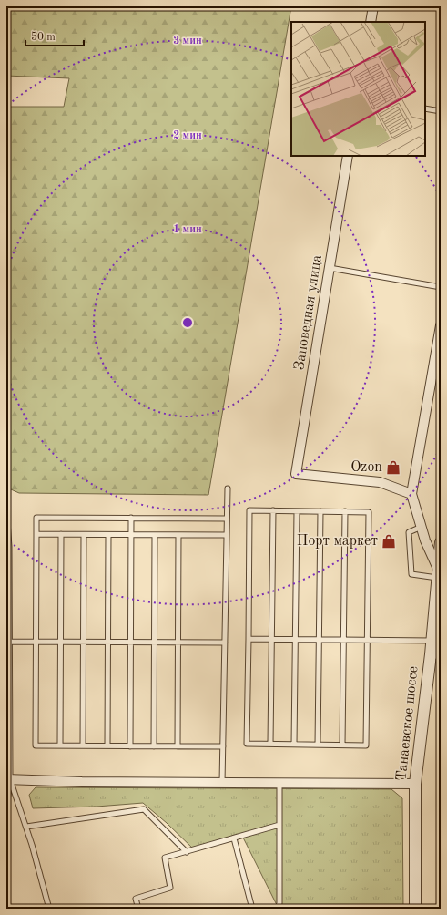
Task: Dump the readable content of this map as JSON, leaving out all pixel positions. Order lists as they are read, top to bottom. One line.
{"streets":{"street":["Заповедная улица","Танаевское шоссе"]},"places":{"shop":["Ozon","Порт маркет"]},"scale_bar":"50 m","rings":["3 мин","2 мин","1 мин"]}
